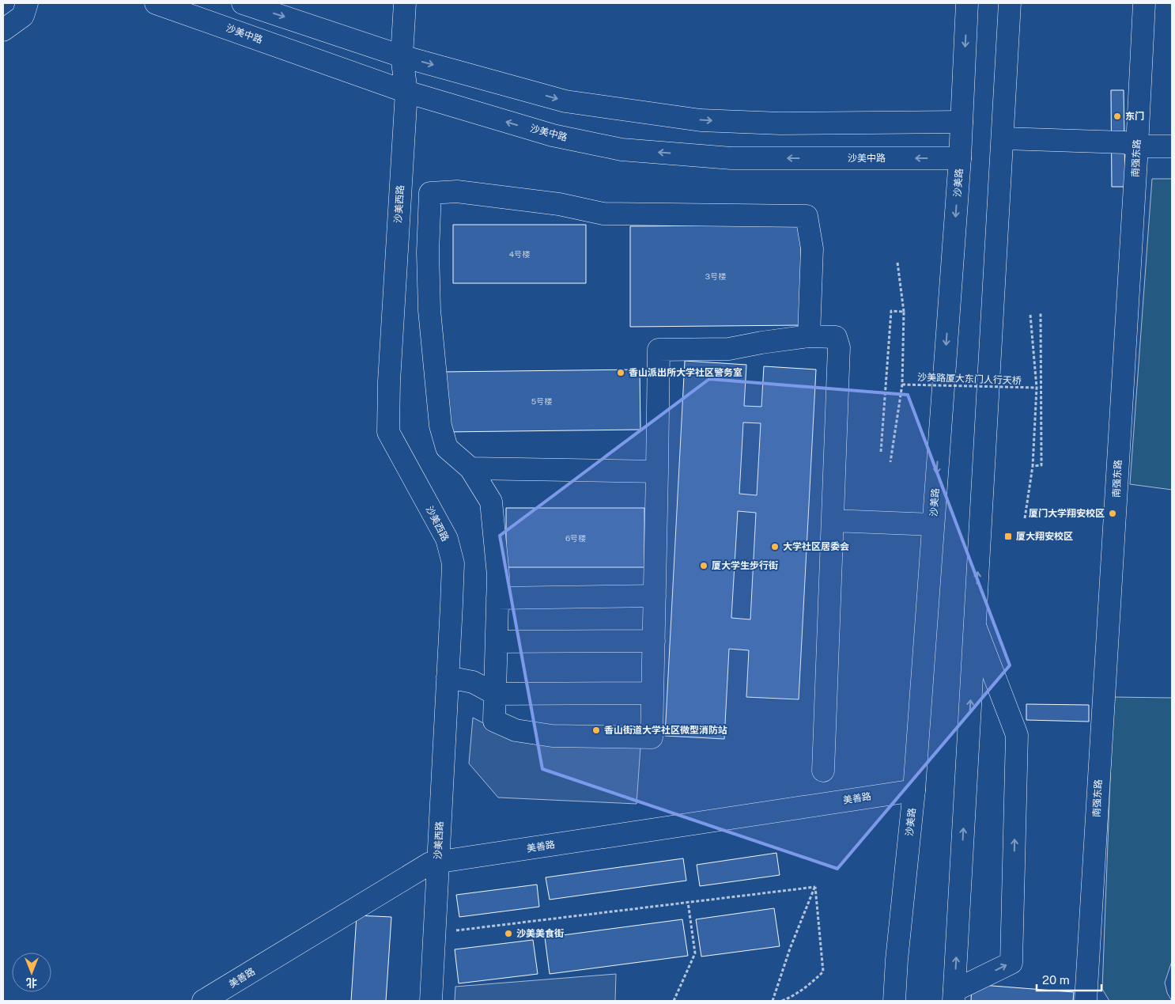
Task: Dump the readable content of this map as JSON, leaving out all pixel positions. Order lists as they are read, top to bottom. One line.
{"streets":{"street":["沙美中路","南强东路","沙美路","沙美西路","美善路"],"path":["沙美路厦大东门人行天桥"]},"crossings":[["沙美中路","沙美路"],["沙美中路","沙美西路"],["沙美路","美善路"],["沙美西路","美善路"]],"places":{"other":["东门","香山派出所大学社区警务室","厦门大学翔安校区","大学社区居委会","厦大学生步行街","香山街道大学社区微型消防站","沙美美食街"],"transit":["厦大翔安校区"]},"house_numbers":["4号楼","3号楼","5号楼","6号楼"],"scale_bar":"20 m","north":"bottom"}
